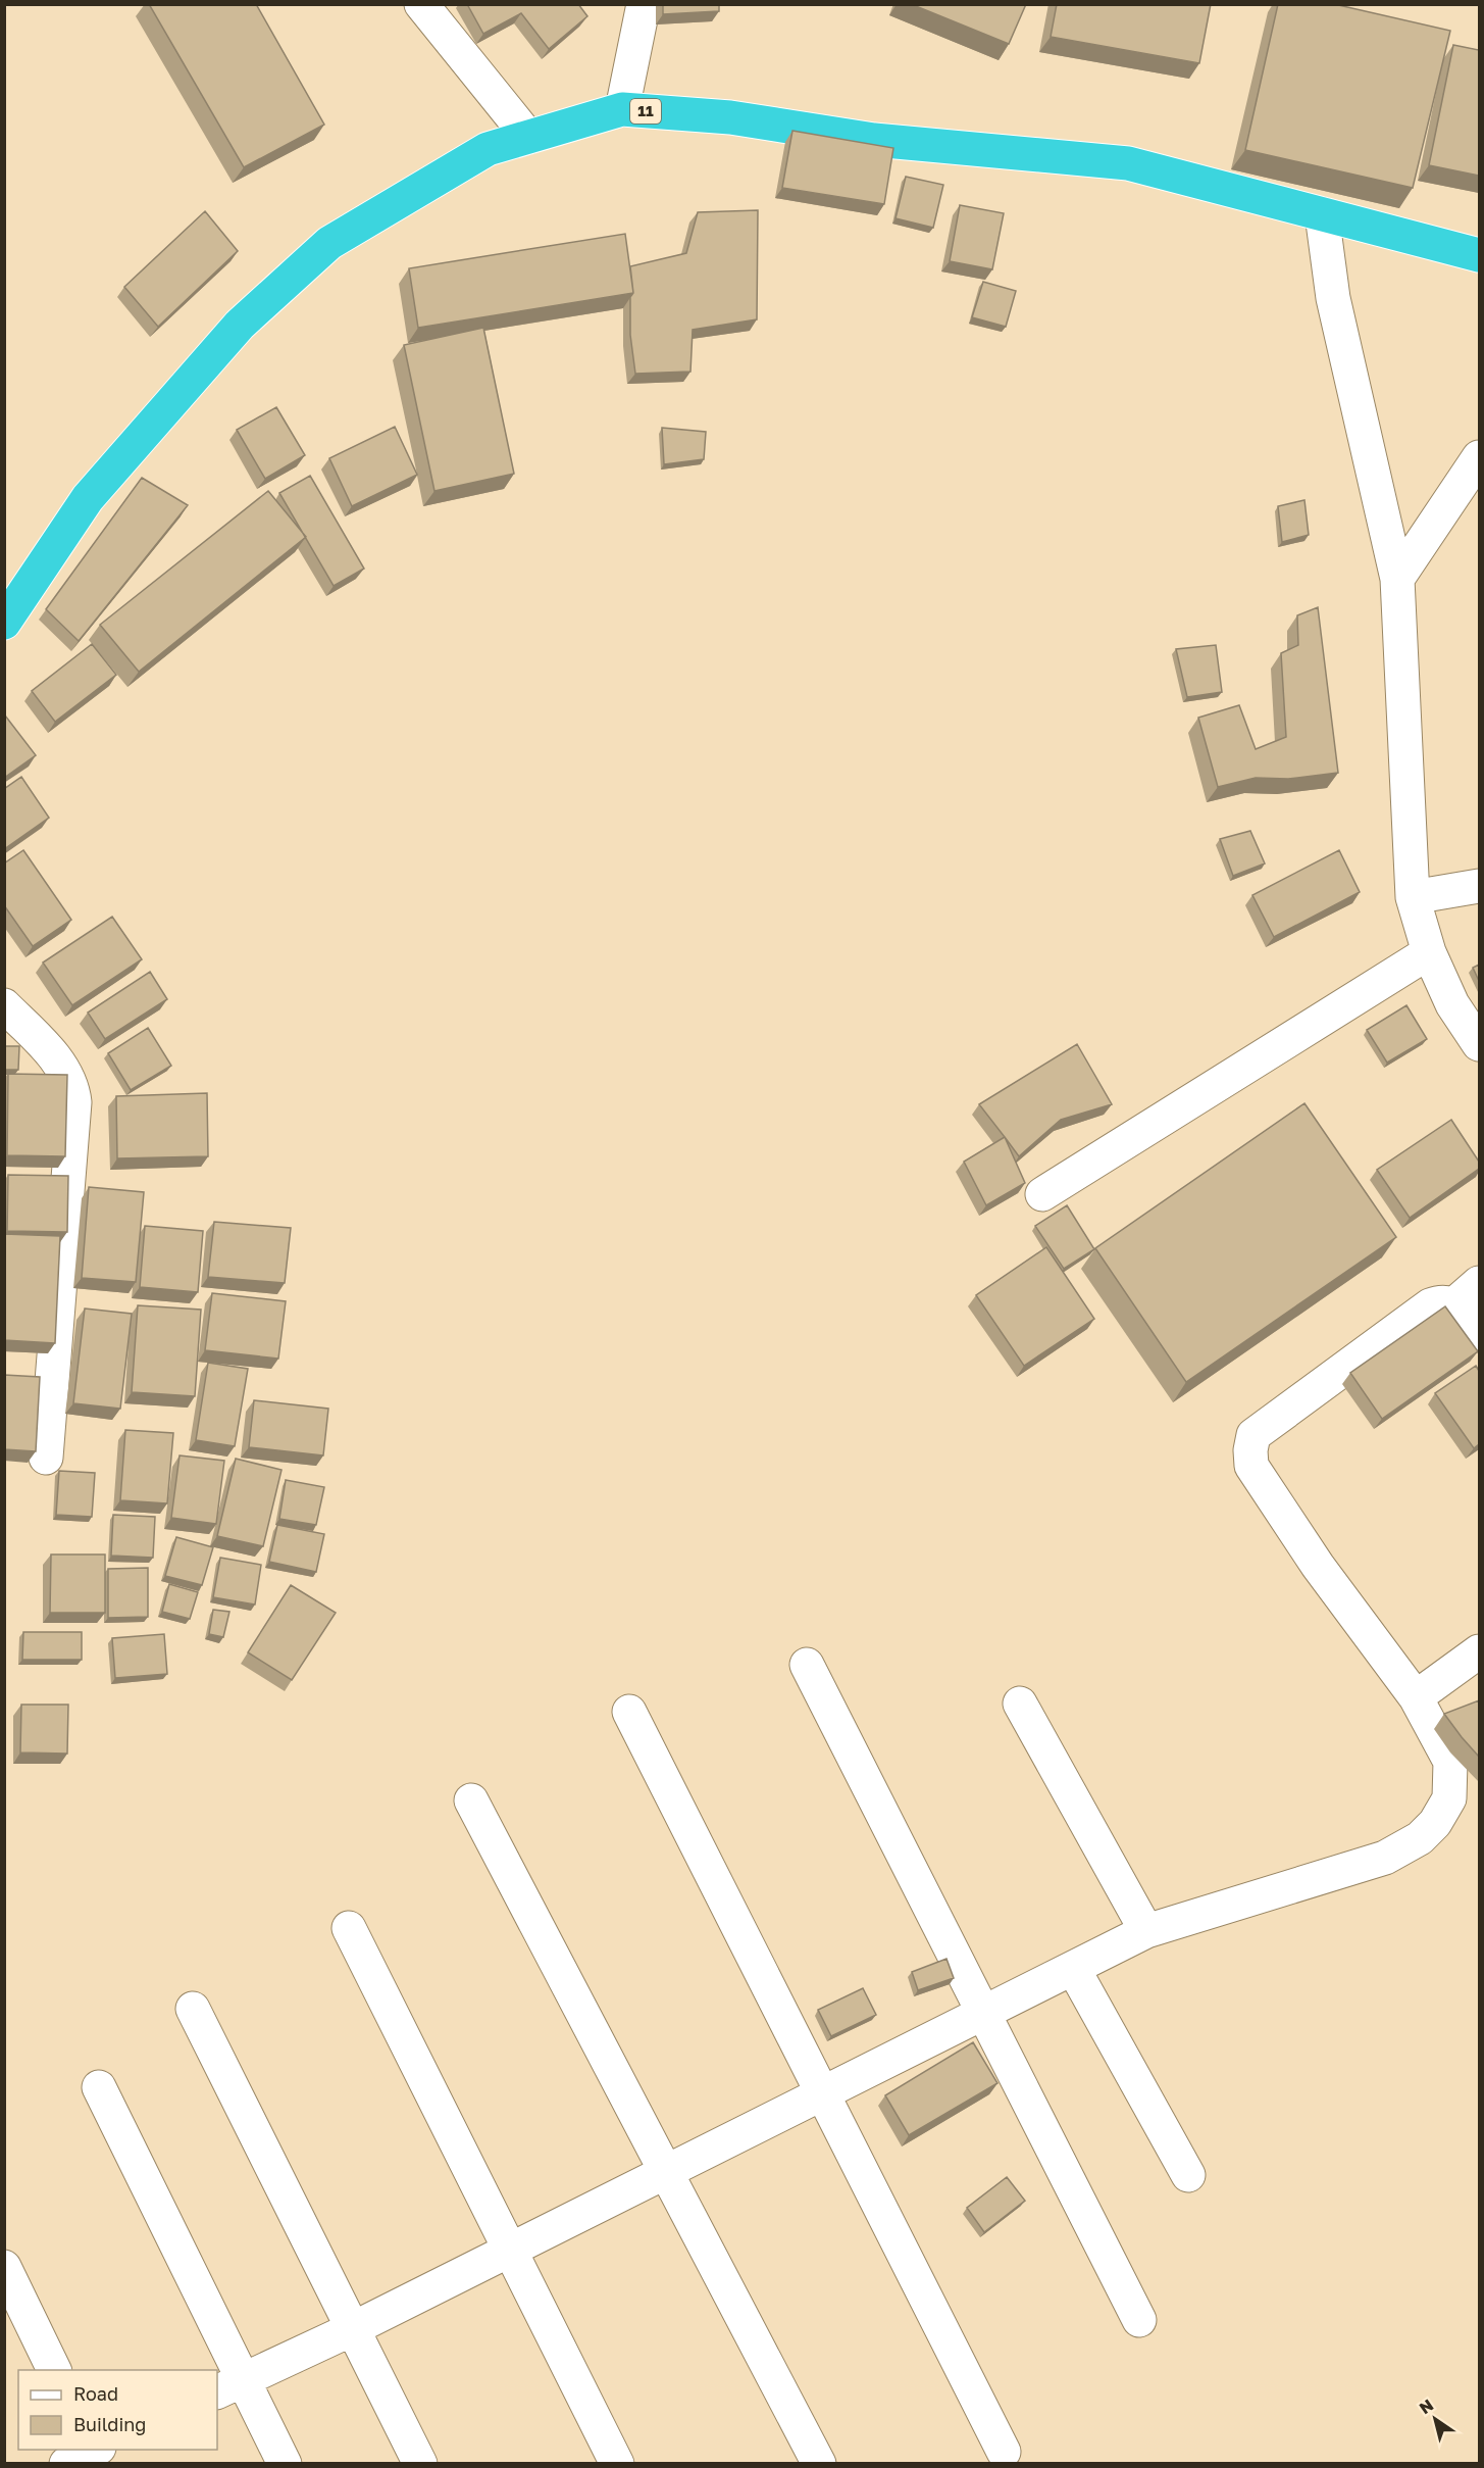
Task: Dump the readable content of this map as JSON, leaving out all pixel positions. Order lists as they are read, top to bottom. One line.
{"streets":{"highway":["11"]},"legend":["Road","Building"],"north":"top left"}
